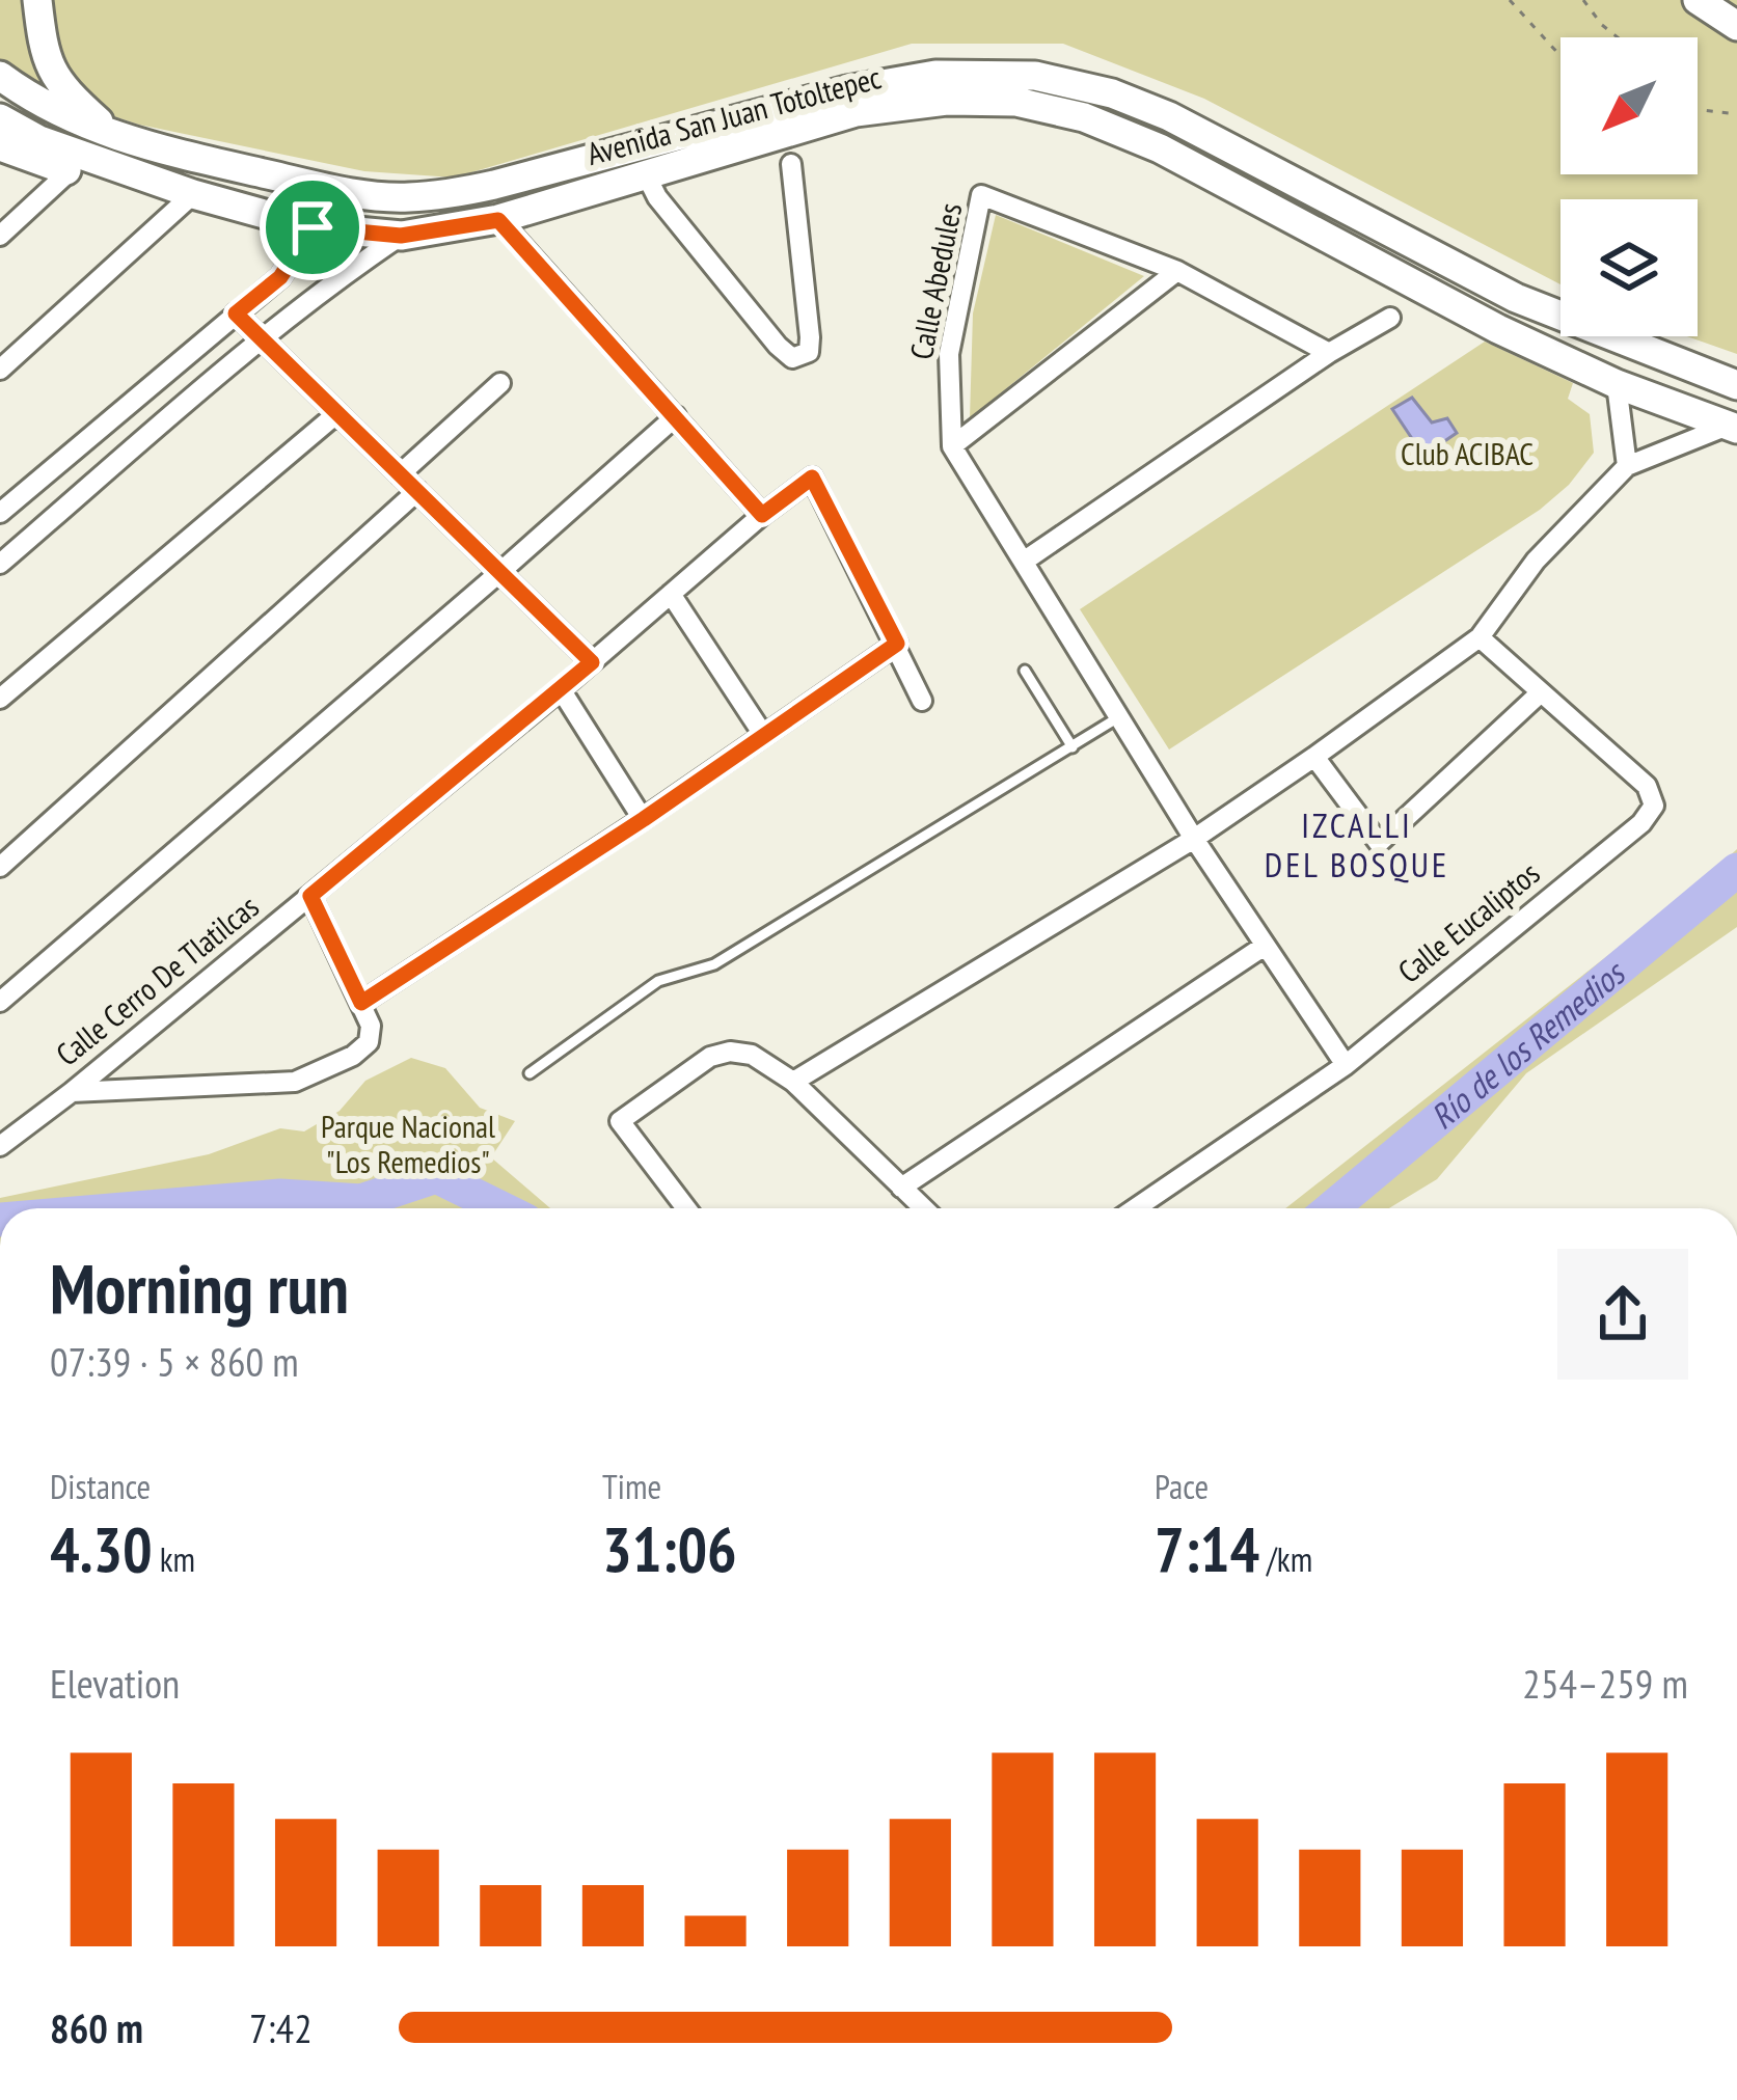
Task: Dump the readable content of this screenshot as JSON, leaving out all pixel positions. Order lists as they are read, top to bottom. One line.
{"streets":{"main road":["Avenida San Juan Totoltepec"],"street":["Calle Abedules","Calle Eucaliptos","Calle Cerro De Tlatilcas"]},"districts":["IZCALLI DEL BOSQUE"],"water":["Río de los Remedios"],"parks":["Club ACIBAC","Parque Nacional \"Los Remedios\""],"north":"bottom left","page":{"heading":["Morning run","07:39 · 5 × 860 m"],"stats":[["Distance","4.30 km"],["Time","31:06"],["Pace","7:14 /km"]],"chart":["Elevation","254–259 m"],"list":[{"name":"860 m","note":"7:42"}]}}
